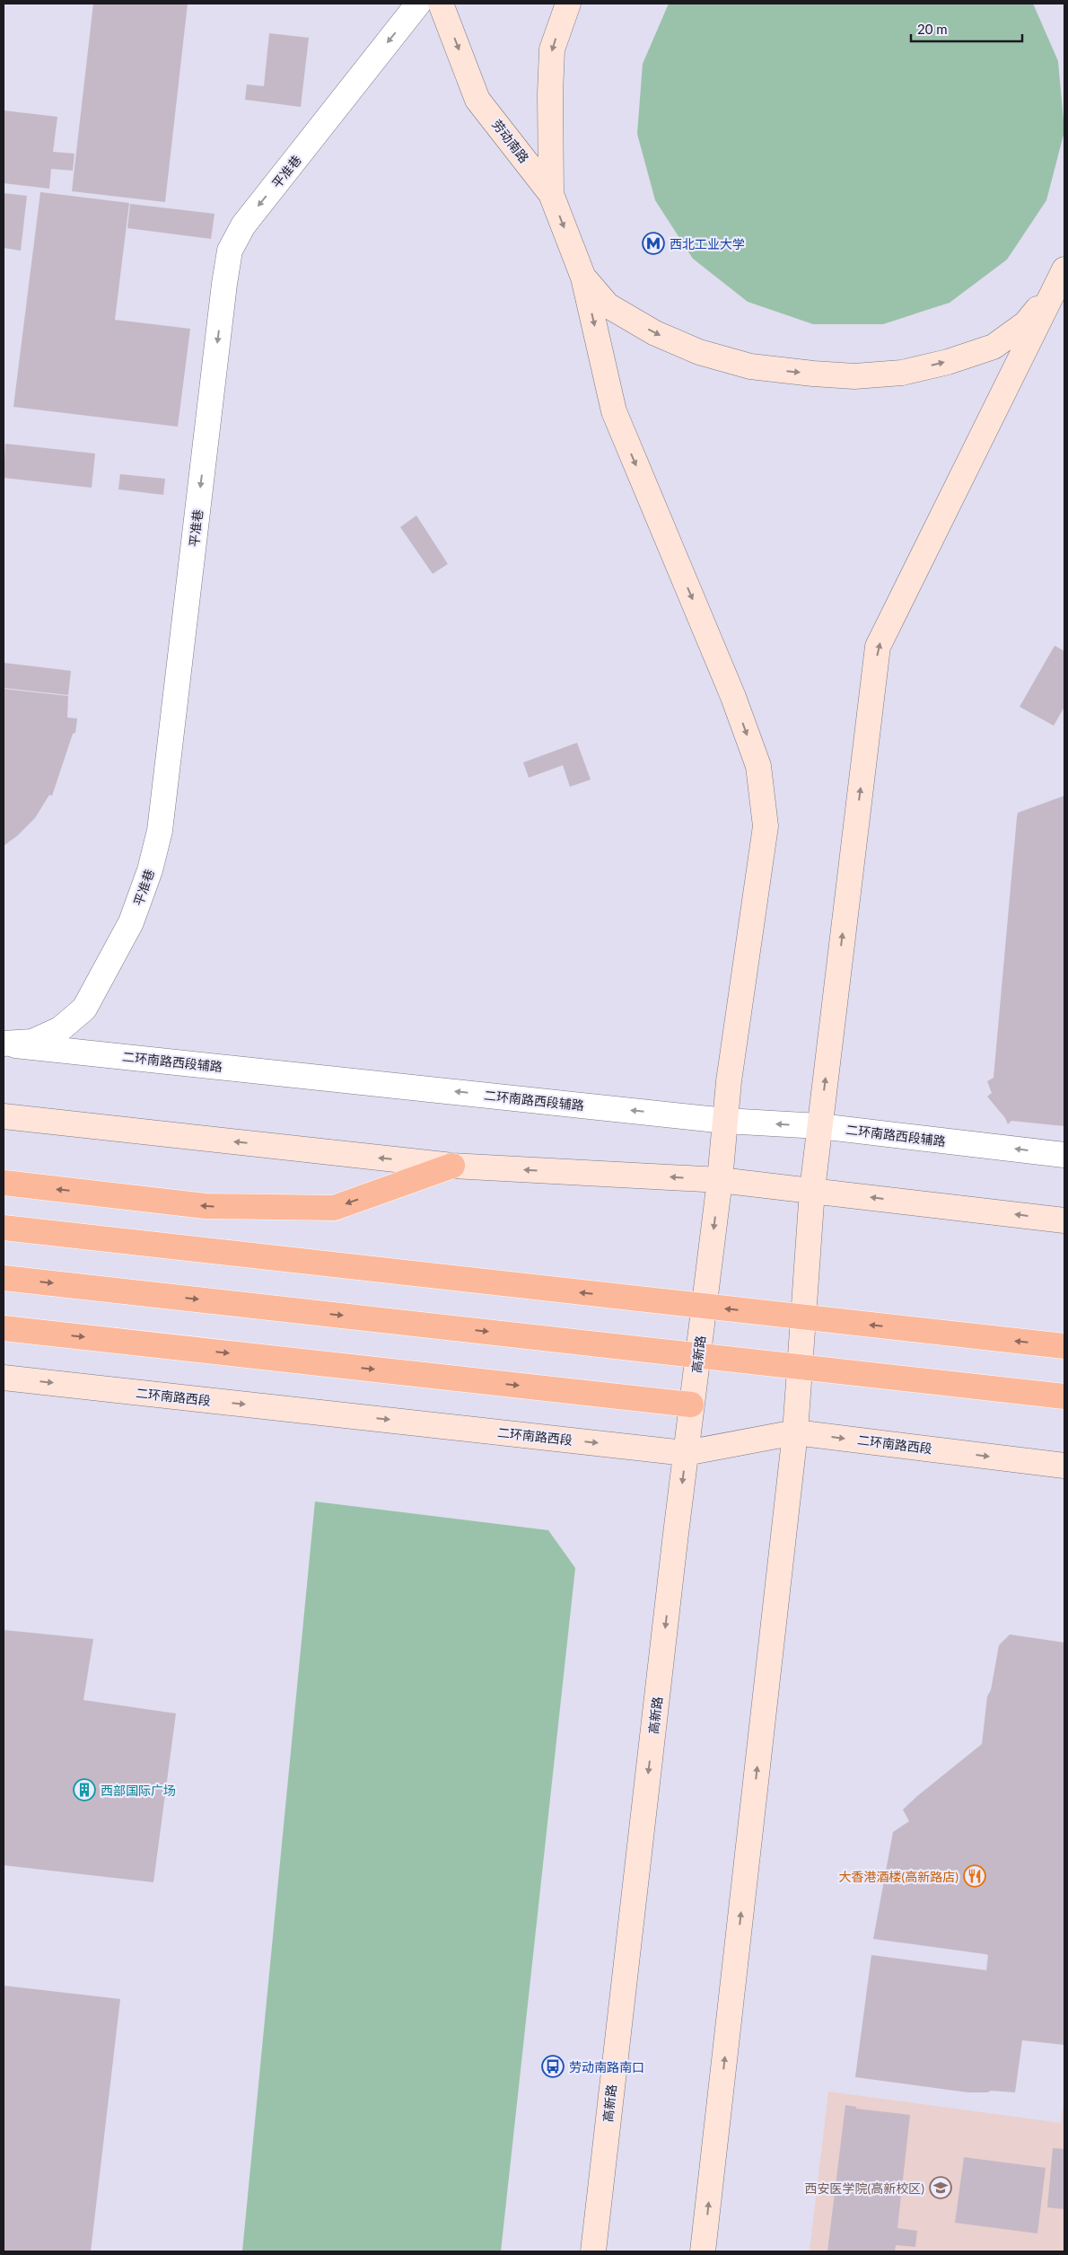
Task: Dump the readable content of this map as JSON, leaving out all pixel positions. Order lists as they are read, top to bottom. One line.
{"streets":{"main road":["劳动南路","高新路","二环南路西段"],"street":["平准巷","二环南路西段辅路"]},"crossings":[["劳动南路","高新路"],["平准巷","二环南路西段辅路"],["二环南路西段辅路","高新路"],["高新路","二环南路西段"]],"one_way":["劳动南路","平准巷","二环南路西段辅路","二环南路西段"],"places":{"metro station":["西北工业大学"],"building":["西部国际广场"],"restaurant":["大香港酒楼(高新路店)"],"bus stop":["劳动南路南口"],"school or university":["西安医学院(高新校区)"]},"scale_bar":"20 m"}
